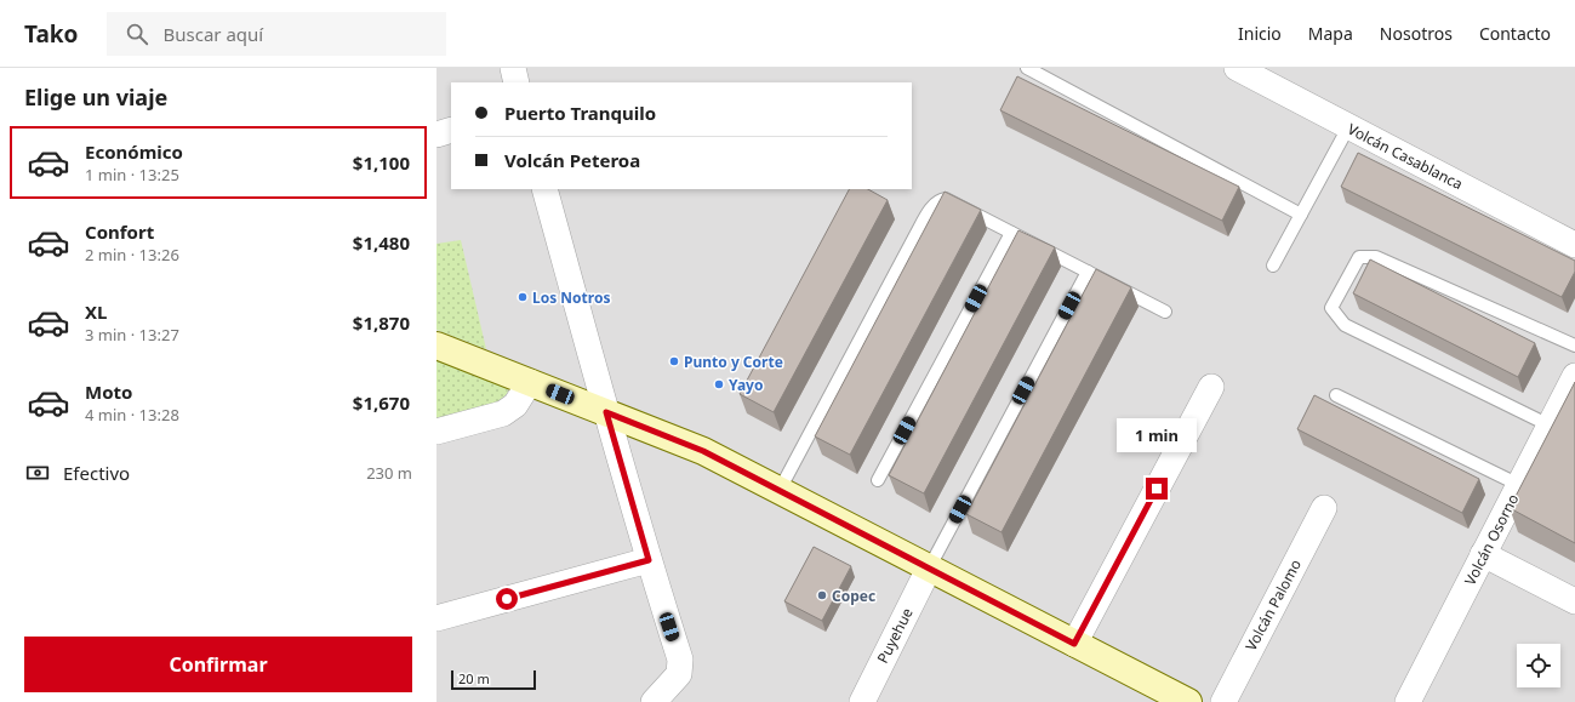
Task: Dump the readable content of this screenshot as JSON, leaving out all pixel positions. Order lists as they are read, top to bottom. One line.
{"streets":{"street":["Volcán Casablanca","Volcán Osorno","Volcán Palomo","Puyehue"]},"places":["Los Notros","Punto y Corte","Yayo","Copec"],"scale_bar":"20 m","page":{"header":"Tako","search":"Buscar aquí","nav":["Inicio","Mapa","Nosotros","Contacto"],"heading":"Elige un viaje","banner":["Puerto Tranquilo","Volcán Peteroa"],"list":[{"name":"Económico","note":"1 min · 13:25","value":"$1,100"},{"name":"Confort","note":"2 min · 13:26","value":"$1,480"},{"name":"XL","note":"3 min · 13:27","value":"$1,870"},{"name":"Moto","note":"4 min · 13:28","value":"$1,670"}],"bubble":"1 min","pay":["Efectivo","230 m"],"buttons":"Confirmar","scale":"20 m"}}
